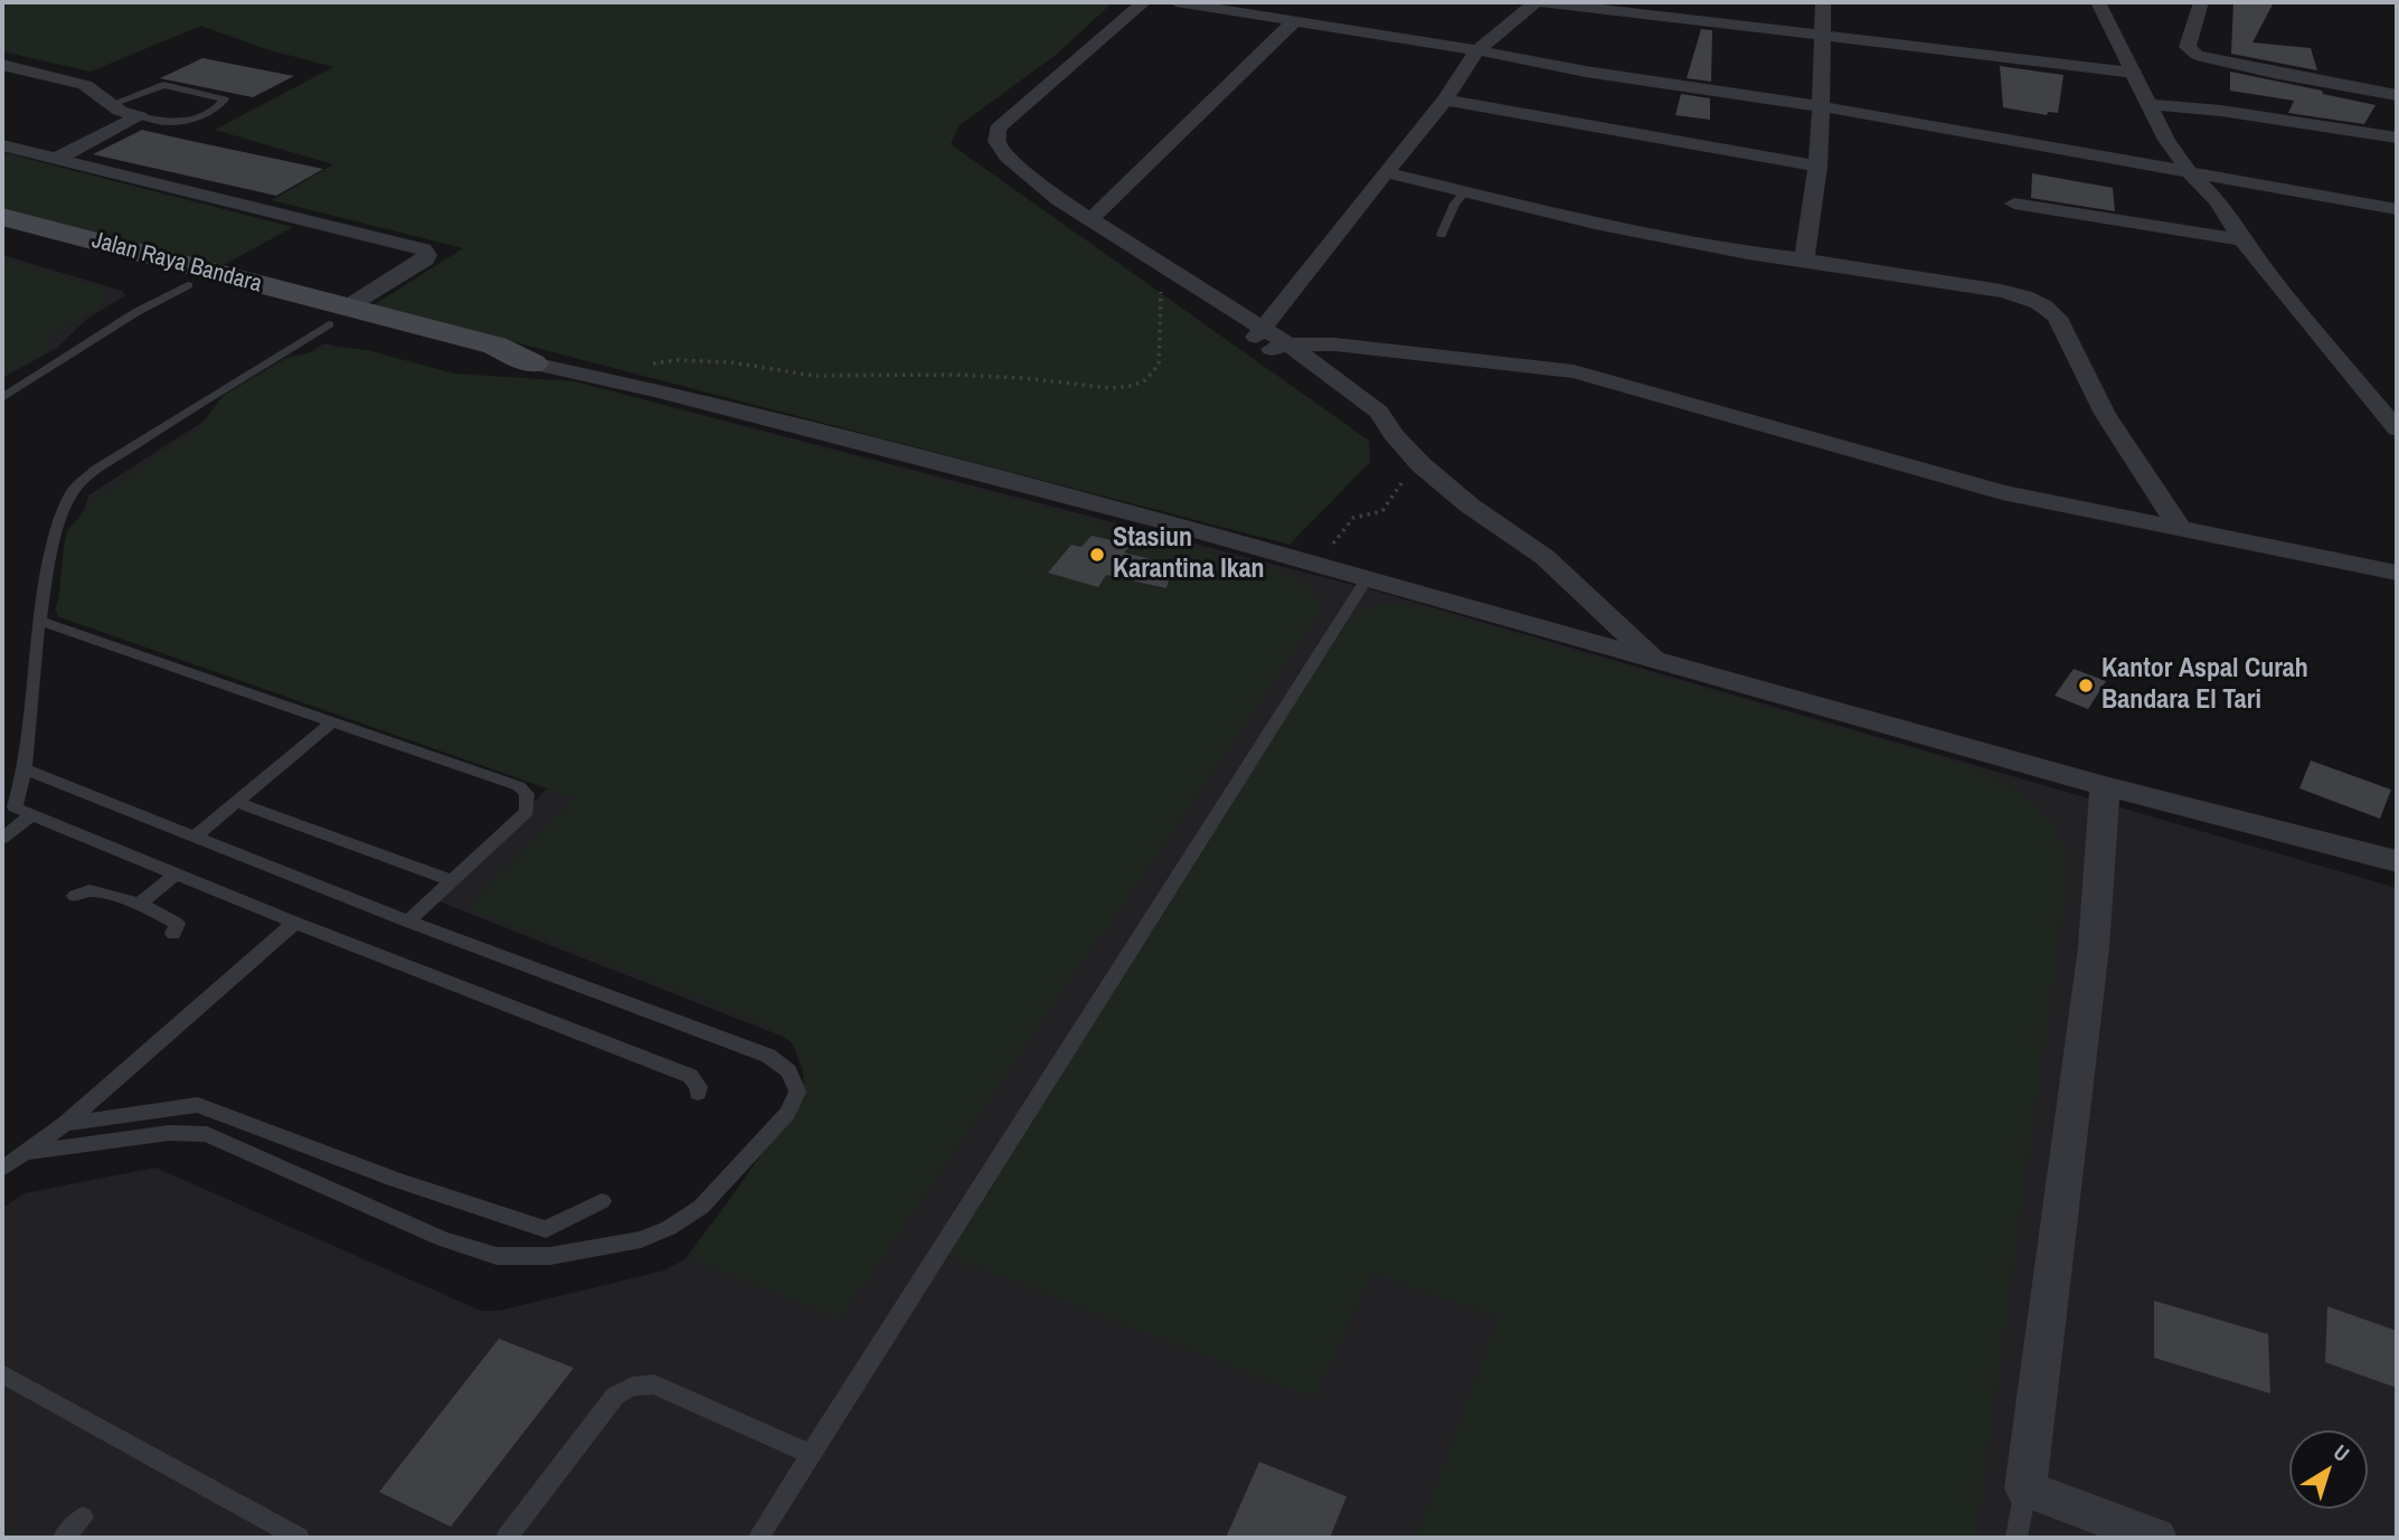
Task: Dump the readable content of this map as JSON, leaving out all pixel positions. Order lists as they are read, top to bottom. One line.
{"streets":{"main road":["Jalan Raya Bandara"]},"places":["Stasiun Karantina Ikan","Kantor Aspal Curah Bandara El Tari"],"north":"top right"}
